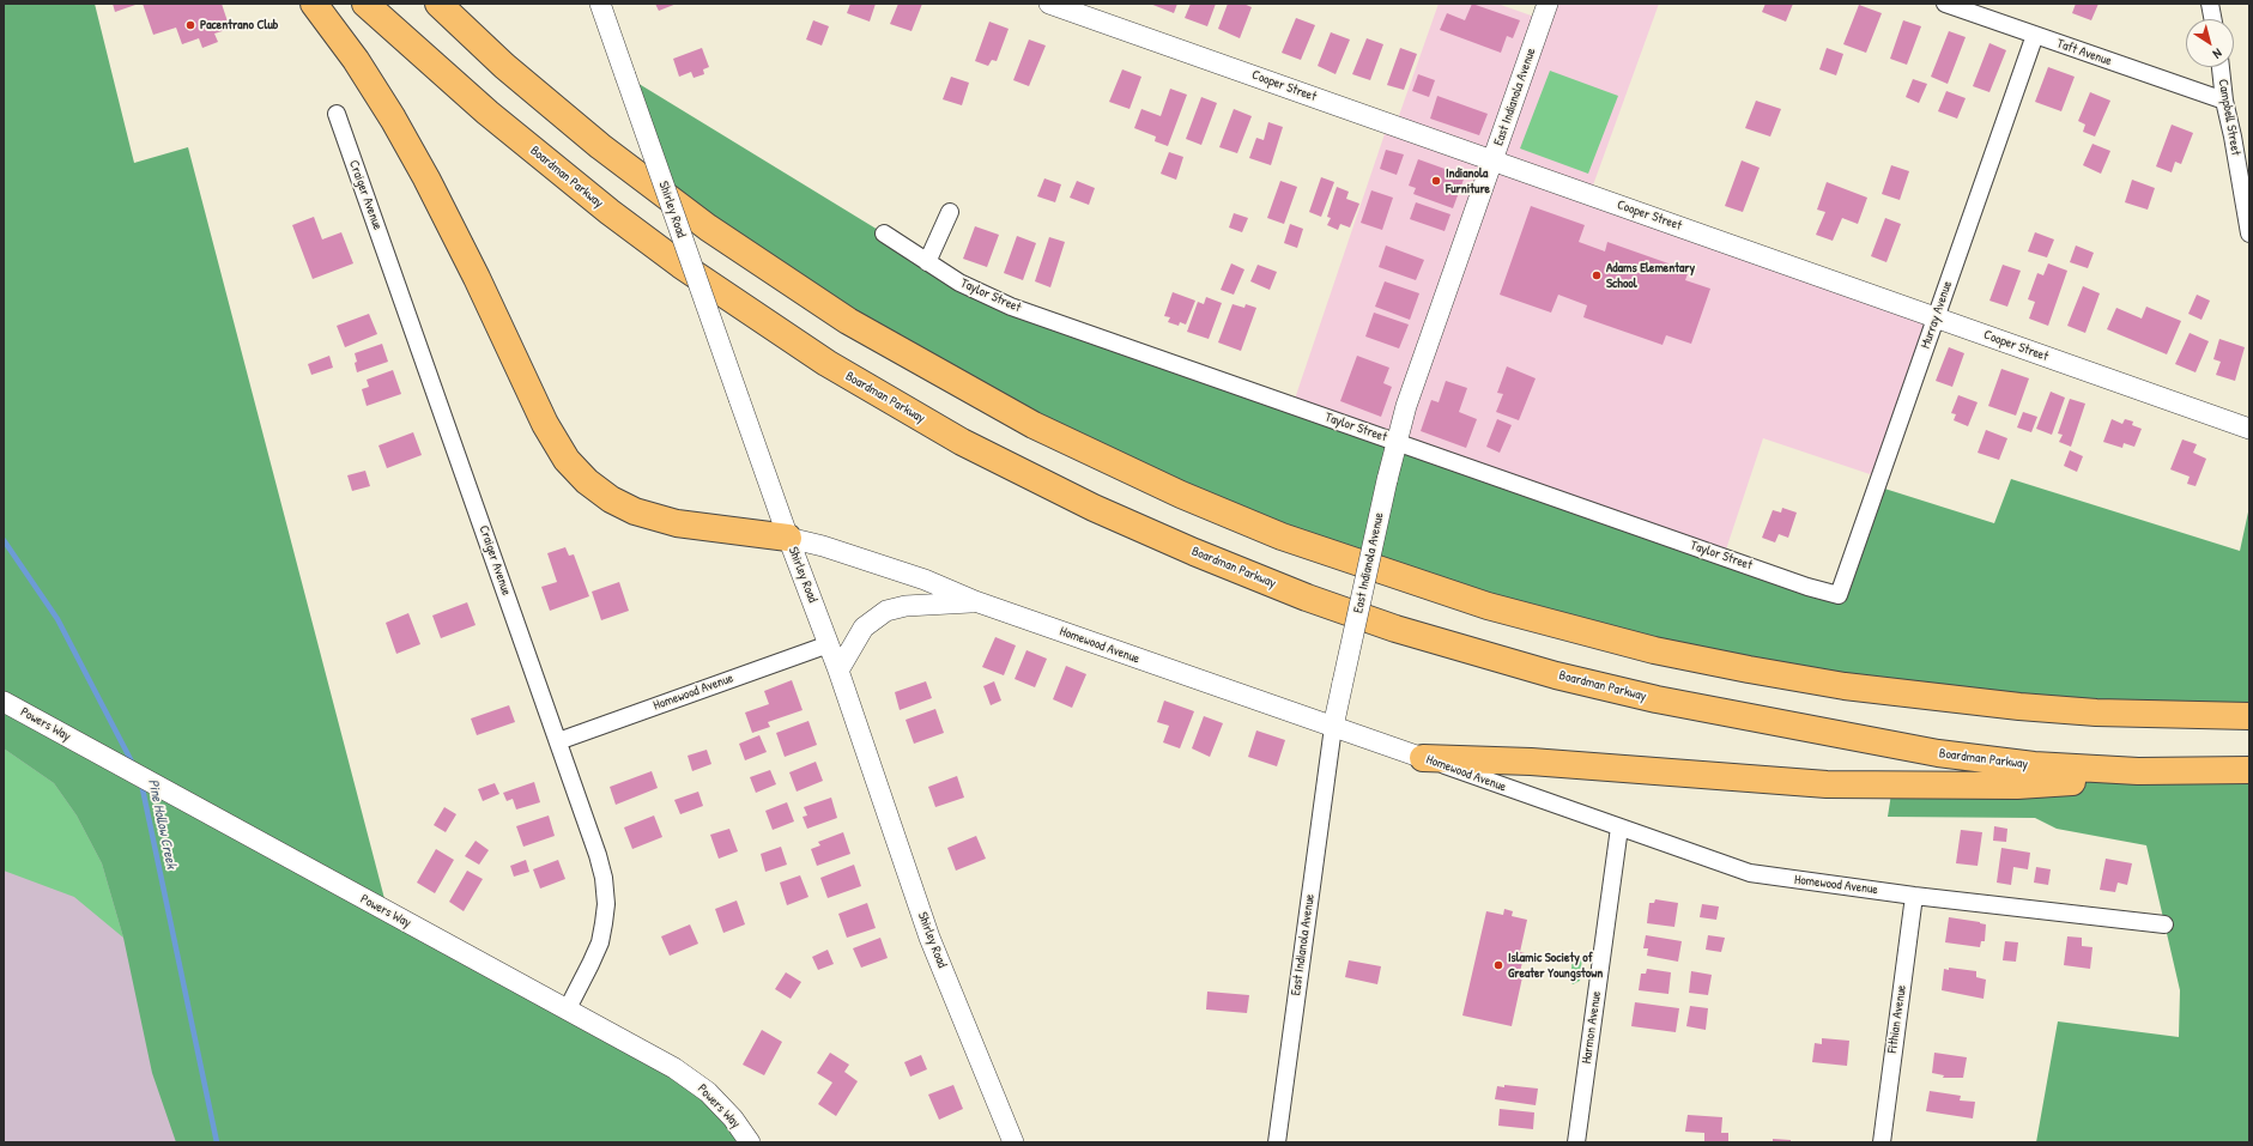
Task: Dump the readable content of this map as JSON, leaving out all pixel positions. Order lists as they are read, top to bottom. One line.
{"streets":{"highway":["Boardman Parkway"],"street":["Taft Avenue","Cooper Street","East Indianola Avenue","Campbell Street","Craiger Avenue","Shirley Road","Taylor Street","Murray Avenue","Homewood Avenue","Powers Way","Fithian Avenue","Harmon Avenue"]},"crossings":[["Taft Avenue","Campbell Street"],["Taft Avenue","Murray Avenue"],["Cooper Street","East Indianola Avenue"],["Cooper Street","Murray Avenue"],["East Indianola Avenue","Taylor Street"],["East Indianola Avenue","Homewood Avenue"],["Craiger Avenue","Homewood Avenue"],["Craiger Avenue","Powers Way"],["Shirley Road","Homewood Avenue"],["Taylor Street","Murray Avenue"],["Homewood Avenue","Fithian Avenue"],["Homewood Avenue","Harmon Avenue"]],"water":["Pine Hollow Creek"],"places":["Pacentrano Club","Indianola Furniture","Adams Elementary School","Islamic Society of Greater Youngstown"],"north":"bottom right"}
